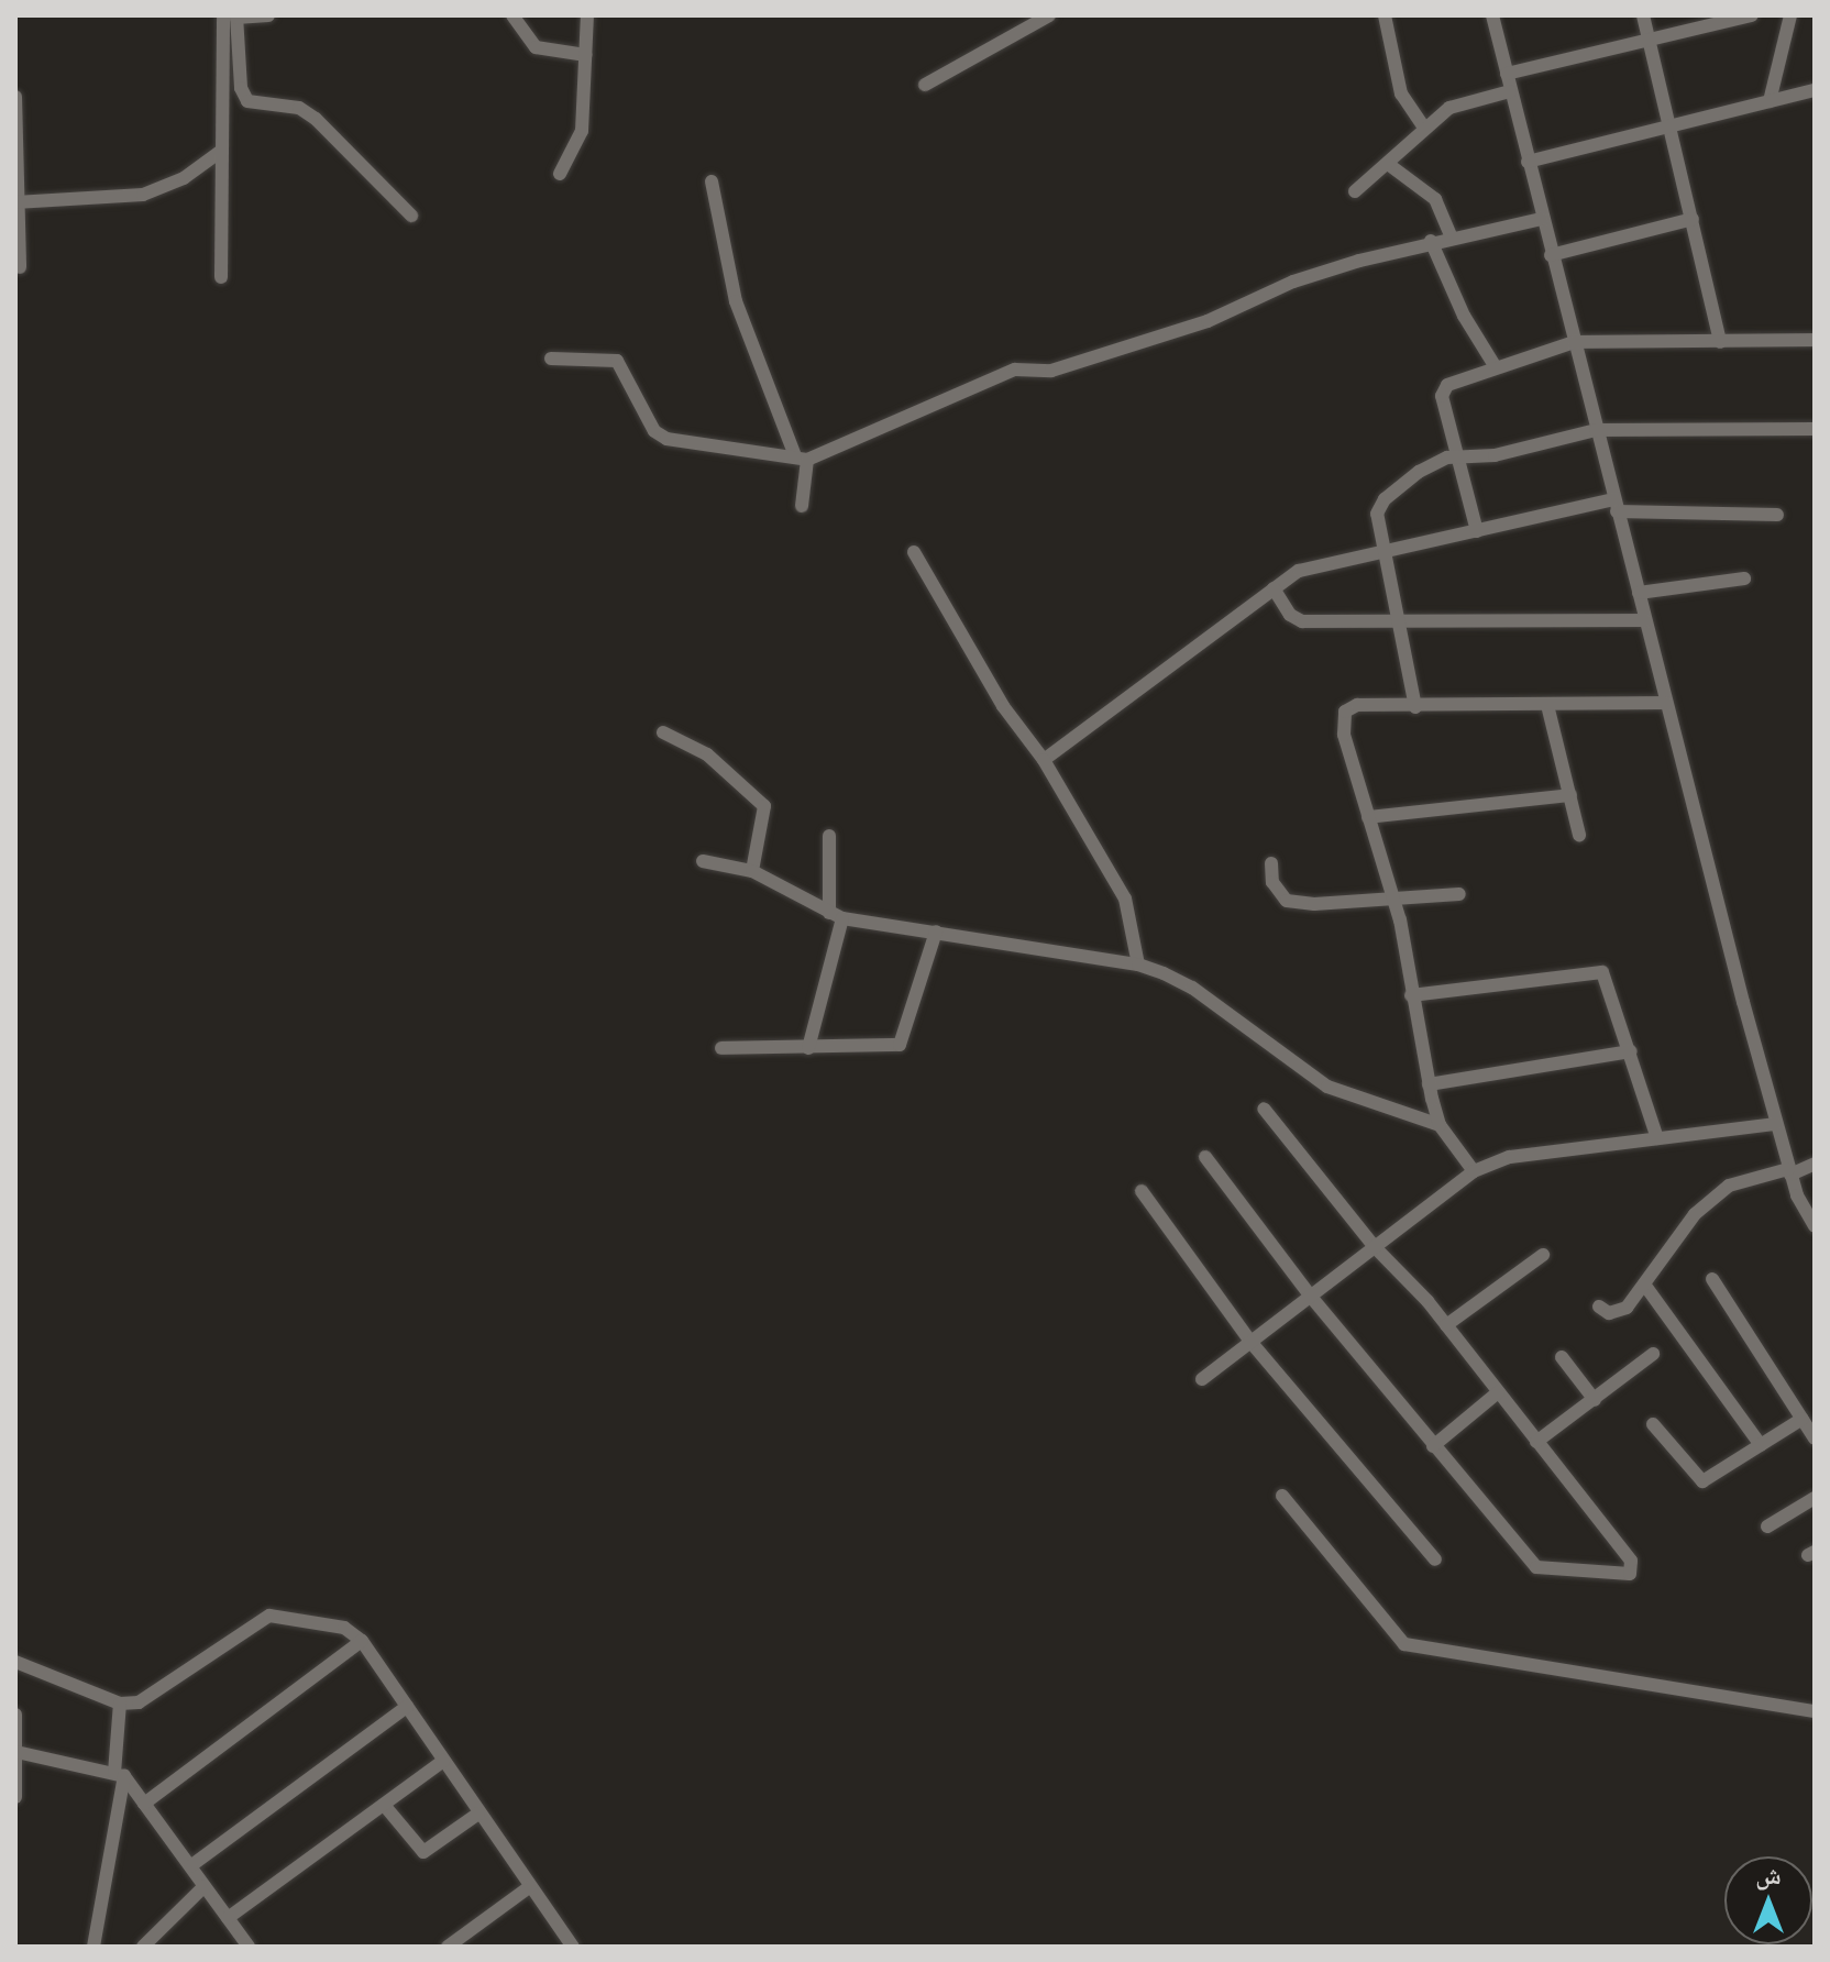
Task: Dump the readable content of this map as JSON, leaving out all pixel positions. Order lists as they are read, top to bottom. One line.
{"north":"top"}
